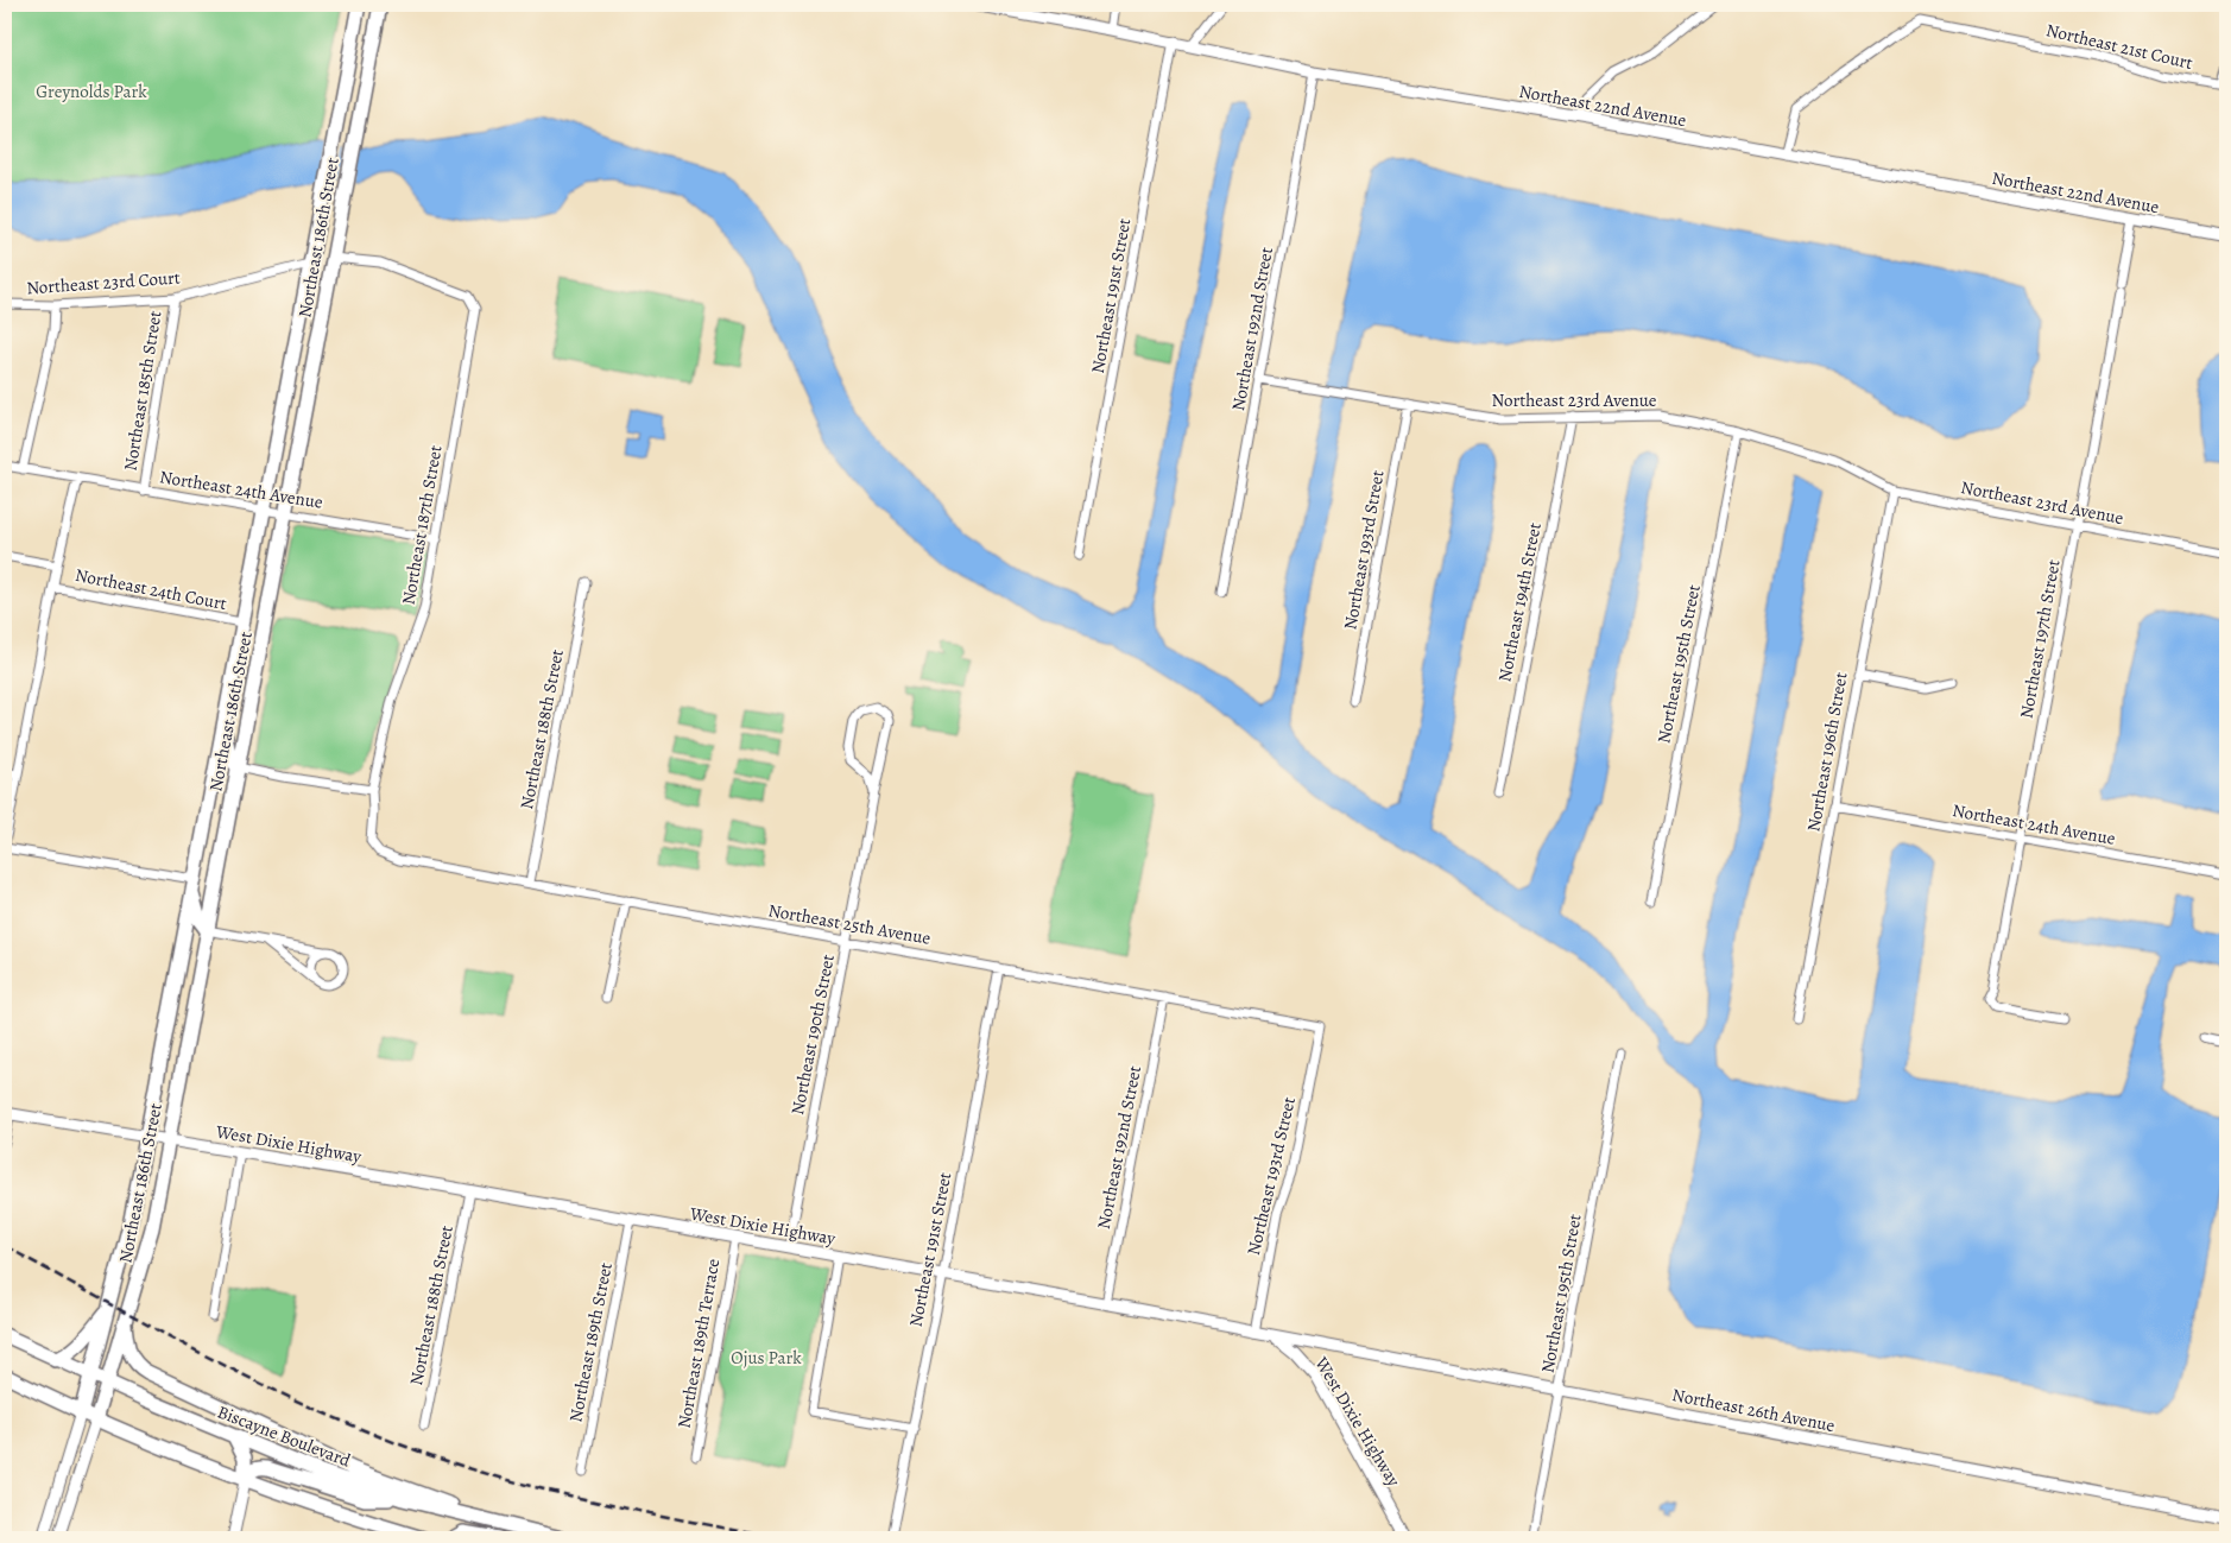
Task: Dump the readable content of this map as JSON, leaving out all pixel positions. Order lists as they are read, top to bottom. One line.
{"streets":{"main road":["Northeast 186th Street","Biscayne Boulevard"],"street":["Northeast 21st Court","Northeast 22nd Avenue","Northeast 23rd Court","Northeast 191st Street","Northeast 192nd Street","Northeast 185th Street","Northeast 23rd Avenue","Northeast 24th Avenue","Northeast 187th Street","Northeast 193rd Street","Northeast 24th Court","Northeast 194th Street","Northeast 197th Street","Northeast 195th Street","Northeast 188th Street","Northeast 196th Street","Northeast 25th Avenue","Northeast 190th Street","West Dixie Highway","Northeast 189th Street","Northeast 189th Terrace","Northeast 26th Avenue"]},"crossings":[["Northeast 21st Court","Northeast 22nd Avenue"],["Northeast 22nd Avenue","Northeast 191st Street"],["Northeast 22nd Avenue","Northeast 192nd Street"],["Northeast 22nd Avenue","Northeast 197th Street"],["Northeast 186th Street","Northeast 23rd Court"],["Northeast 186th Street","Northeast 24th Avenue"],["Northeast 186th Street","Northeast 187th Street"],["Northeast 186th Street","Northeast 24th Court"],["Northeast 186th Street","West Dixie Highway"],["Northeast 186th Street","Biscayne Boulevard"],["Northeast 23rd Court","Northeast 185th Street"],["Northeast 191st Street","Northeast 25th Avenue"],["Northeast 191st Street","West Dixie Highway"],["Northeast 192nd Street","Northeast 23rd Avenue"],["Northeast 192nd Street","Northeast 25th Avenue"],["Northeast 192nd Street","West Dixie Highway"],["Northeast 185th Street","Northeast 24th Avenue"],["Northeast 23rd Avenue","Northeast 193rd Street"],["Northeast 23rd Avenue","Northeast 194th Street"],["Northeast 23rd Avenue","Northeast 197th Street"],["Northeast 23rd Avenue","Northeast 195th Street"],["Northeast 23rd Avenue","Northeast 196th Street"],["Northeast 24th Avenue","Northeast 187th Street"],["Northeast 24th Avenue","Northeast 197th Street"],["Northeast 24th Avenue","Northeast 196th Street"],["Northeast 187th Street","Northeast 25th Avenue"],["Northeast 193rd Street","Northeast 25th Avenue"],["Northeast 193rd Street","West Dixie Highway"],["Northeast 195th Street","Northeast 26th Avenue"],["Northeast 188th Street","Northeast 25th Avenue"],["Northeast 188th Street","West Dixie Highway"],["Northeast 25th Avenue","Northeast 190th Street"],["Northeast 190th Street","West Dixie Highway"],["West Dixie Highway","Northeast 189th Street"],["West Dixie Highway","Northeast 189th Terrace"],["West Dixie Highway","Northeast 26th Avenue"]],"parks":["Greynolds Park","Ojus Park"]}
